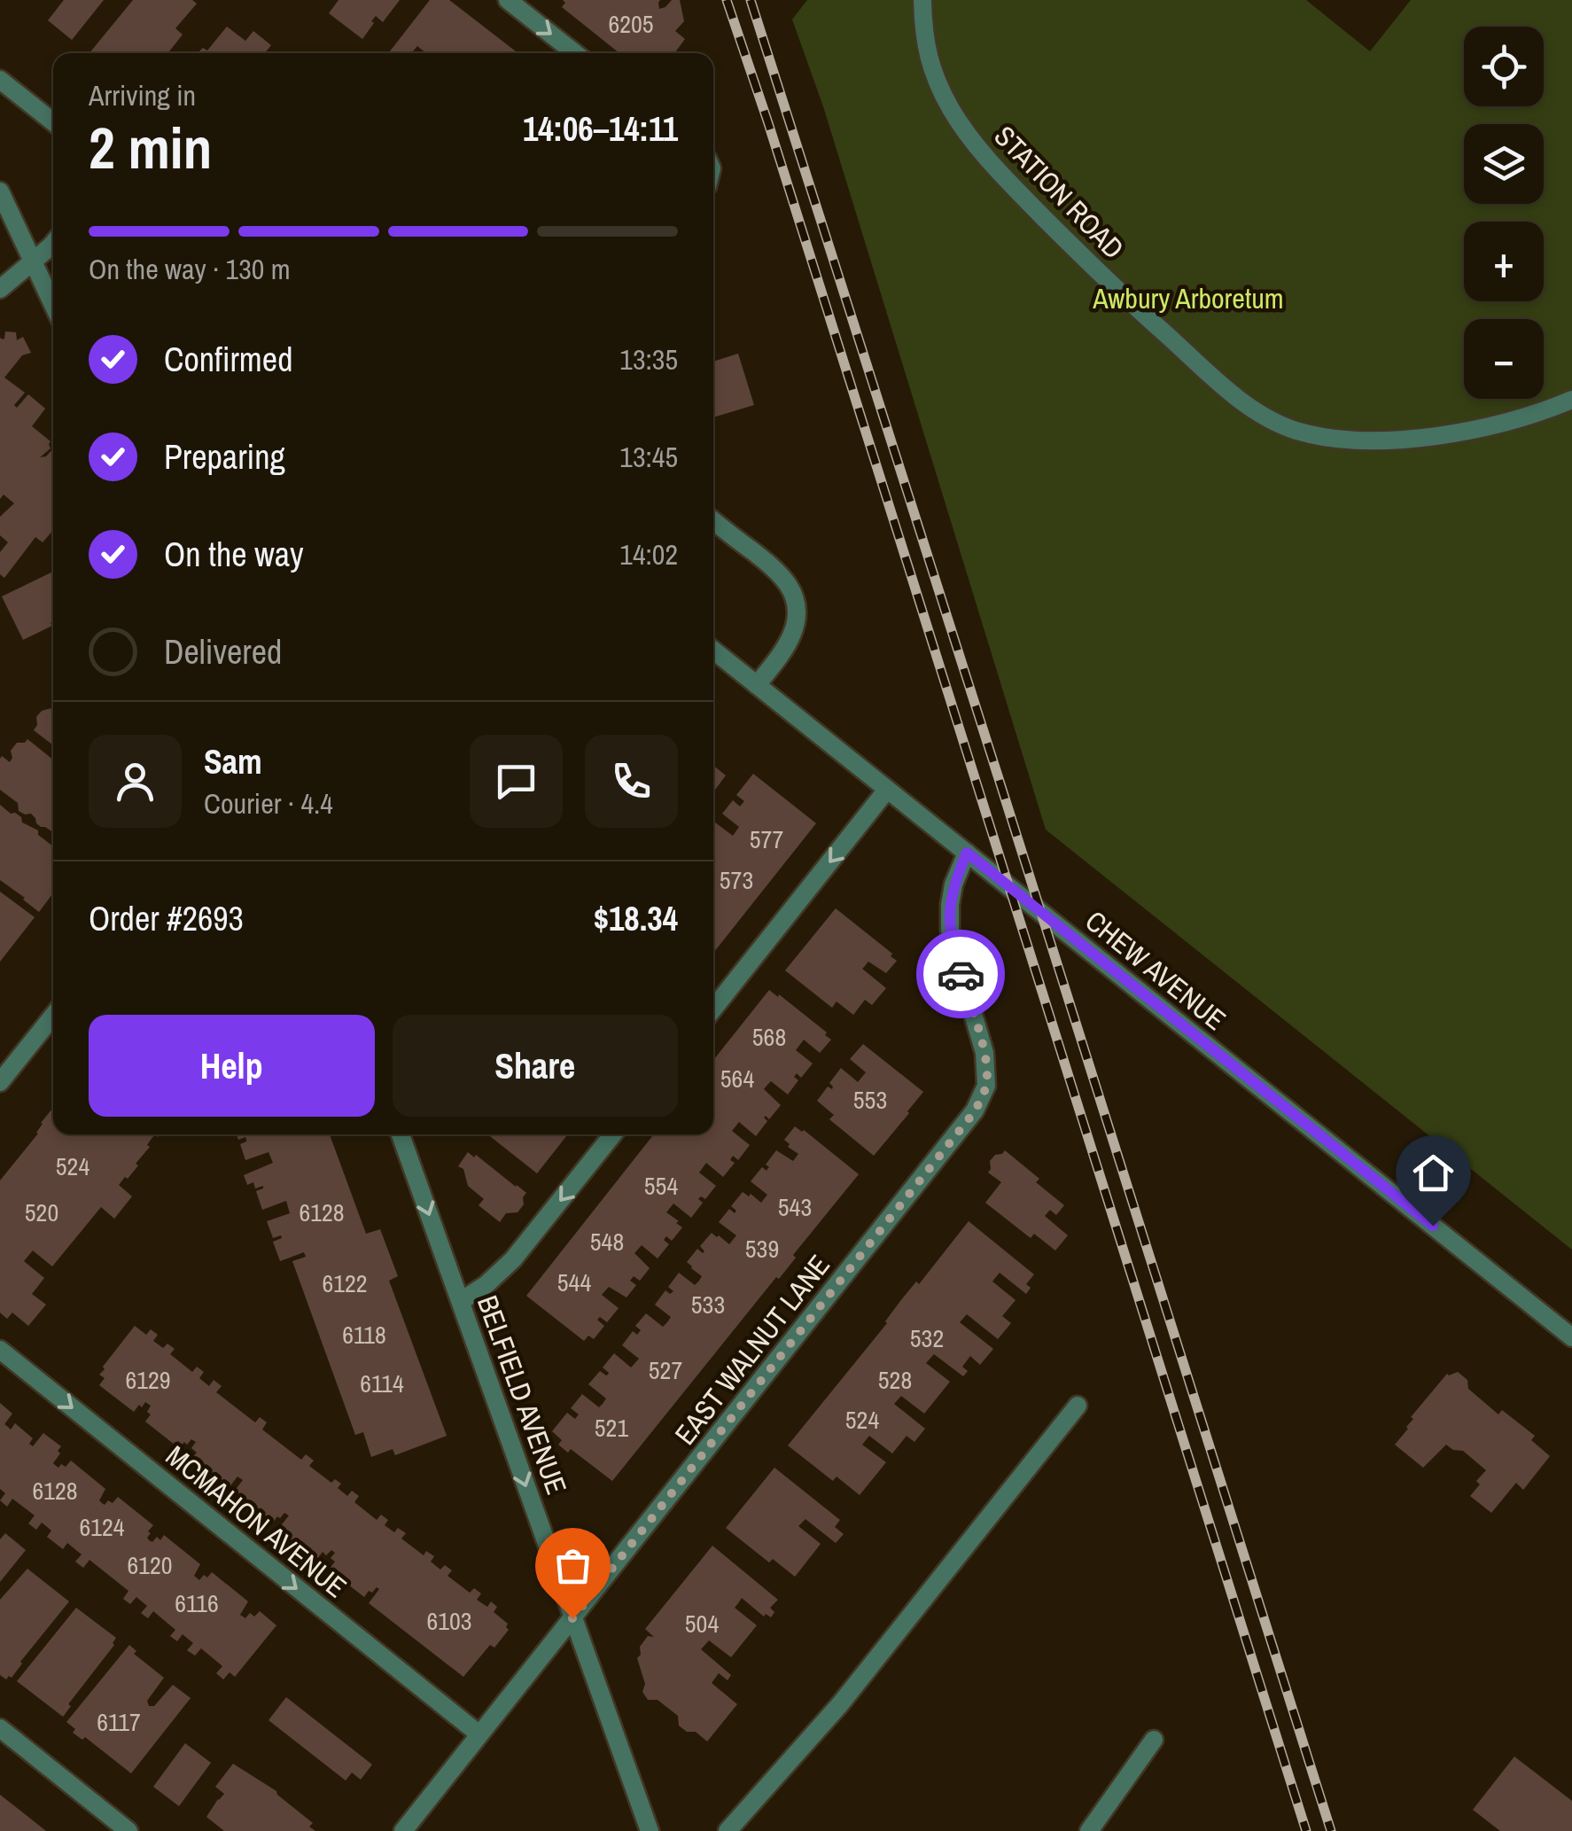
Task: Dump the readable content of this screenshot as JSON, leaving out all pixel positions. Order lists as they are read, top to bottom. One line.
{"streets":{"street":["STATION ROAD","CHEW AVENUE","EAST WALNUT LANE","BELFIELD AVENUE","MCMAHON AVENUE"]},"crossings":[["CHEW AVENUE","EAST WALNUT LANE"],["EAST WALNUT LANE","BELFIELD AVENUE"],["EAST WALNUT LANE","MCMAHON AVENUE"]],"one_way":["BELFIELD AVENUE","MCMAHON AVENUE"],"parks":["Awbury Arboretum"],"house_numbers":["6205","577","573","568","564","553","524","554","543","520","6128","548","539","544","6122","533","6118","532","527","6129","528","6114","524","521","6128","6124","6120","6116","6103","504","6117"],"page":{"map_buttons":["+","−"],"heading":["2 min","Arriving in","14:06–14:11"],"panel":["Sam","Courier · 4.4","Order #2693","$18.34"],"bar":"On the way · 130 m","list":[["Confirmed","13:35"],["Preparing","13:45"],["On the way","14:02"],"Delivered"],"buttons":["Help","Share"]}}
